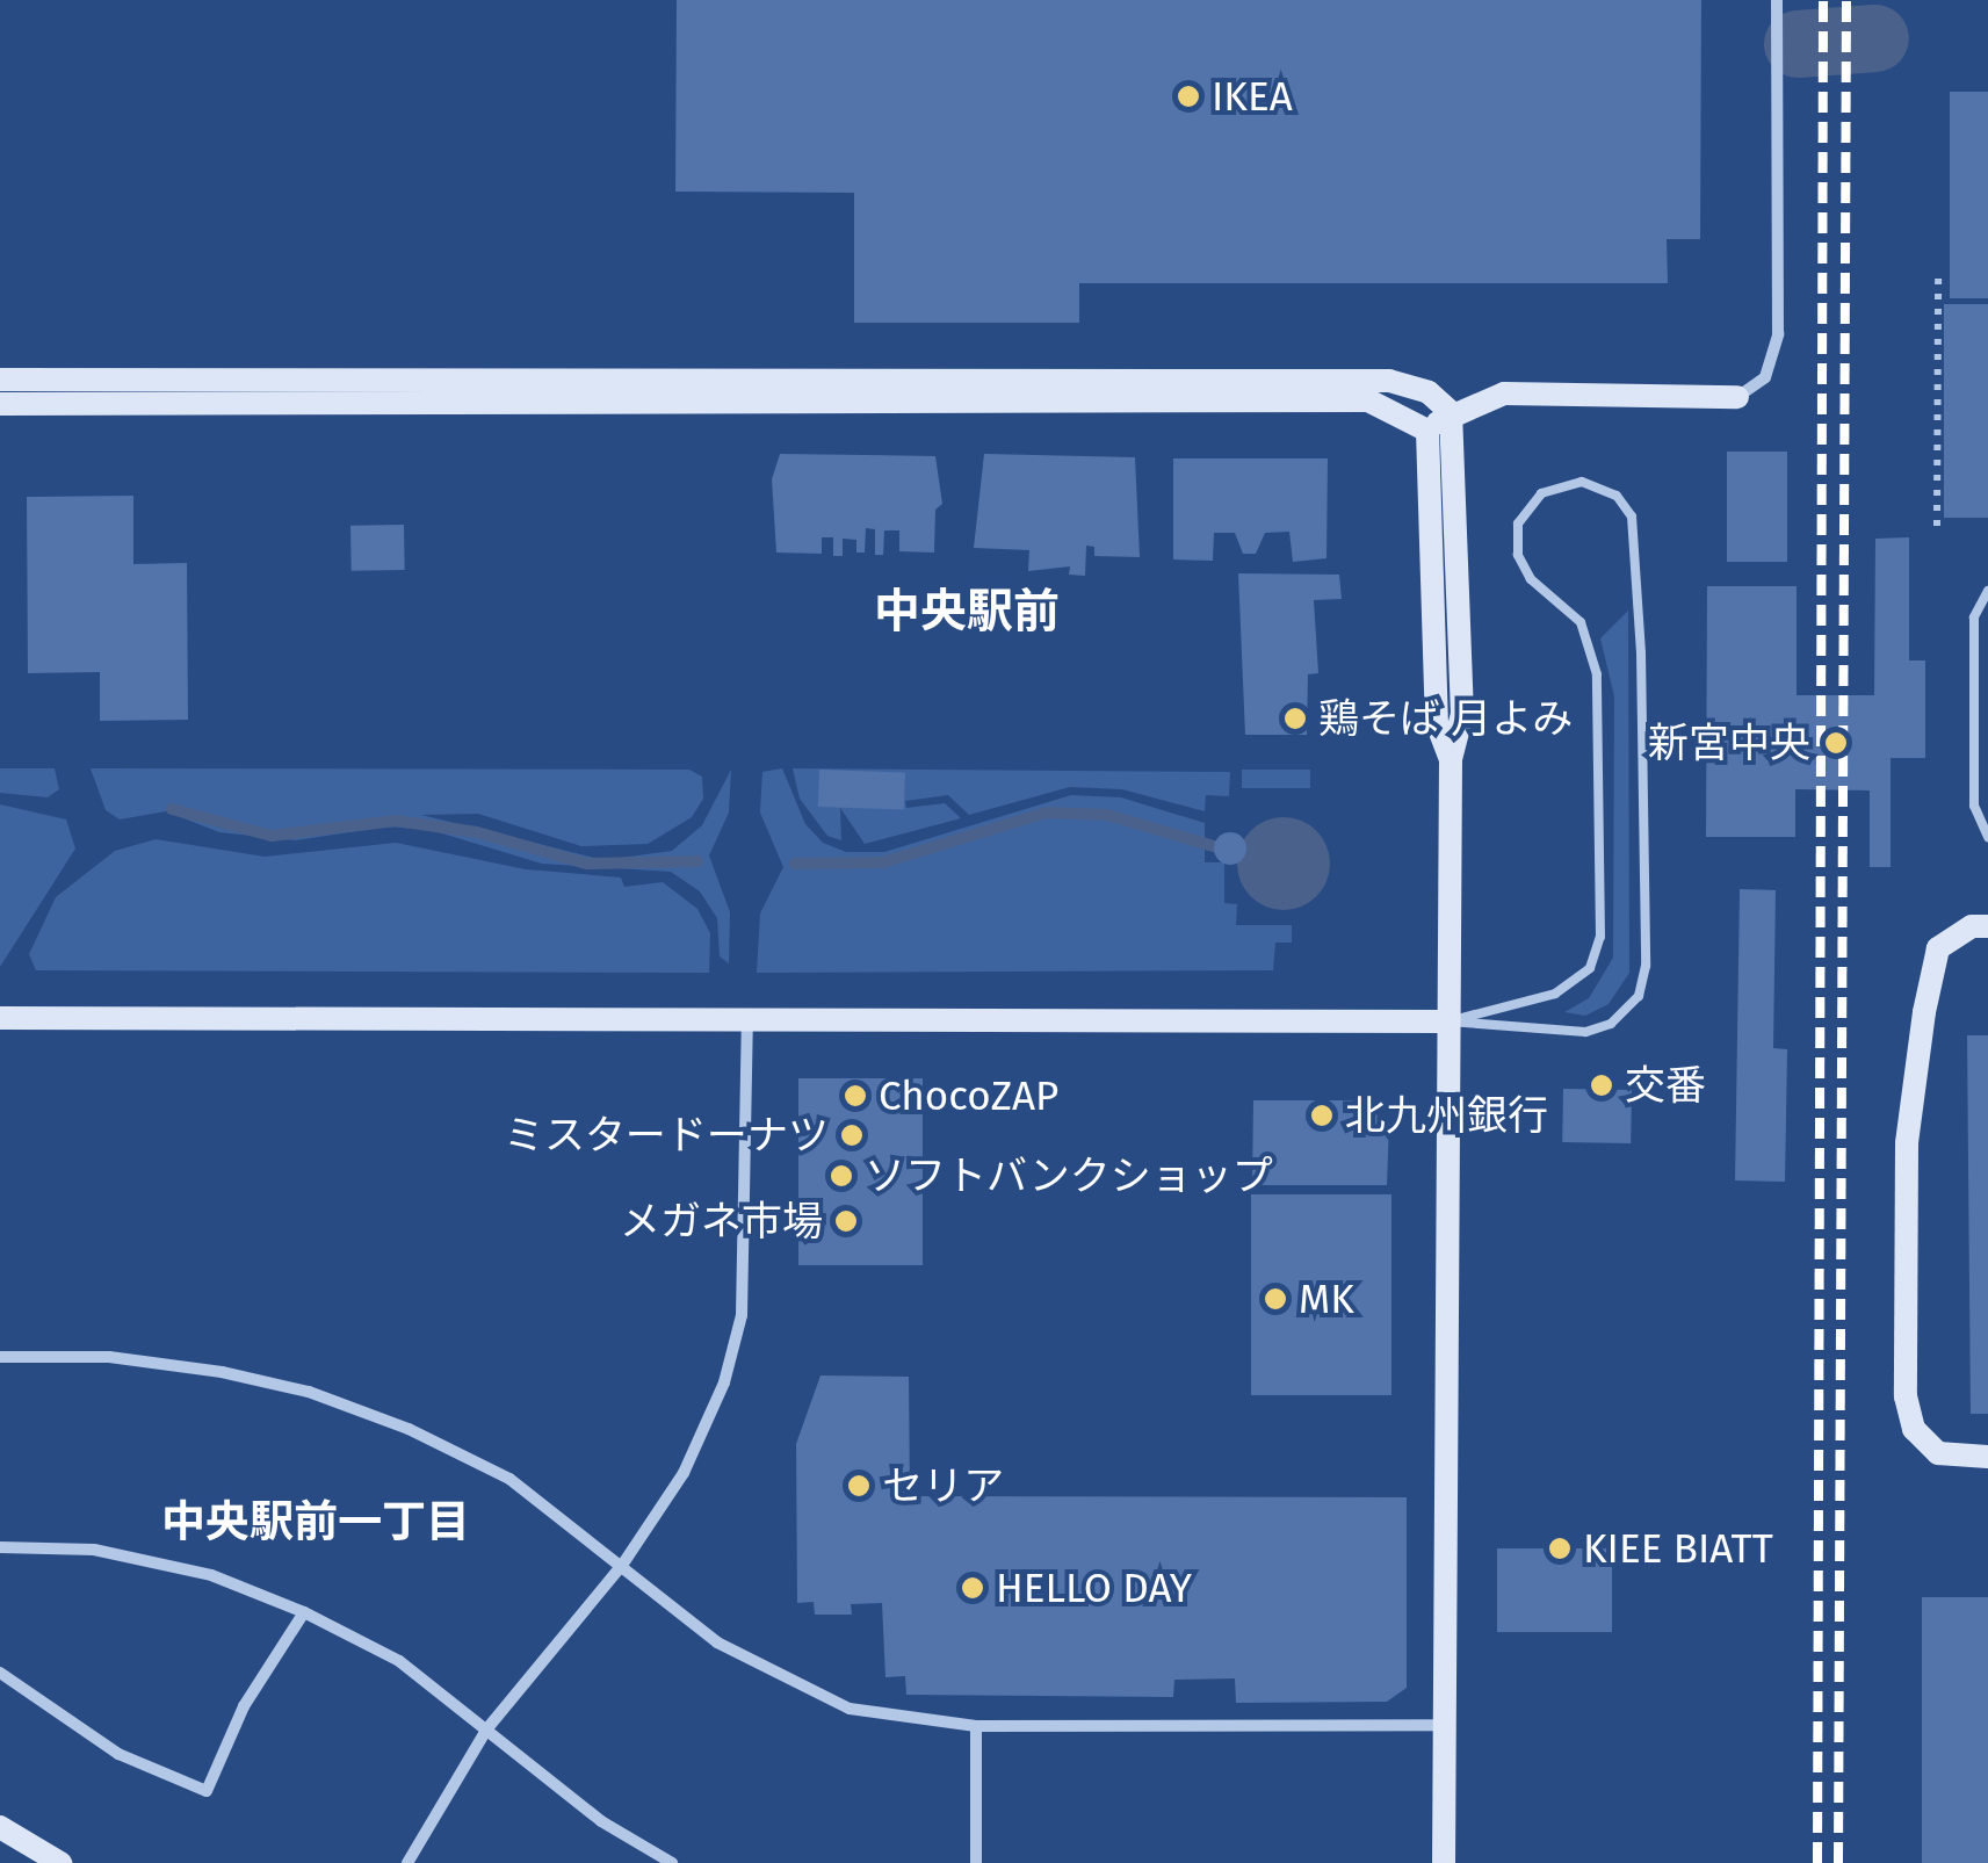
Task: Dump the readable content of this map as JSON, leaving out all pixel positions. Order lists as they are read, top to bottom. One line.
{"districts":["中央駅前","中央駅前一丁目"],"places":["IKEA","鶏そば 月よみ","新宮中央","交番","ChocoZAP","北九州銀行","ミスタードーナツ","ソフトバンクショップ","メガネ市場","MK","セリア","KIEE BIATT","HELLO DAY"]}
